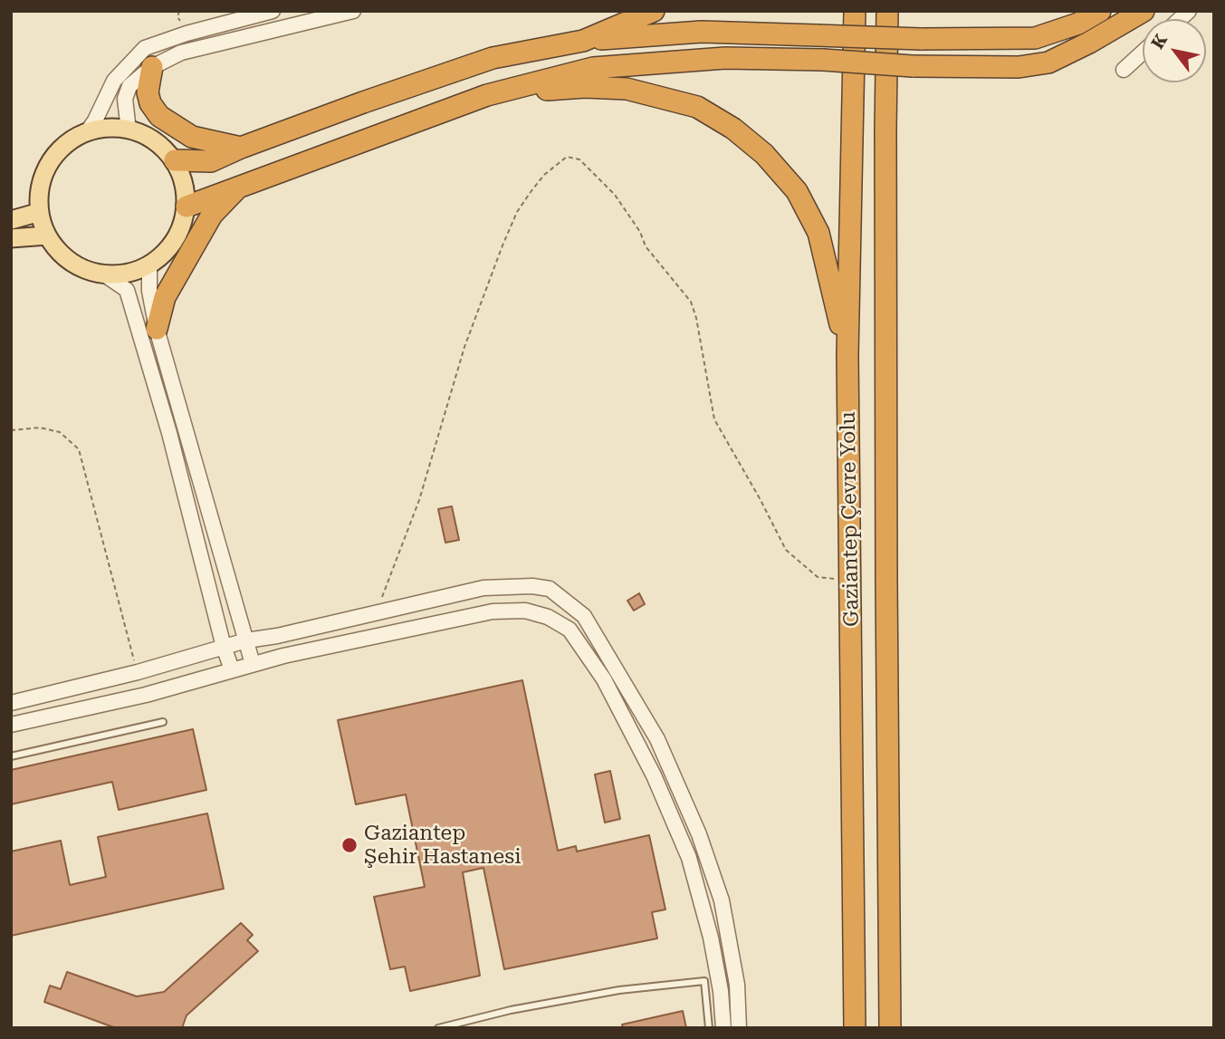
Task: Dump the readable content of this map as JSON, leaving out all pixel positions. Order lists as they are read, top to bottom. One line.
{"streets":{"highway":["Gaziantep Çevre Yolu"]},"places":["Gaziantep Şehir Hastanesi"],"north":"top left"}
